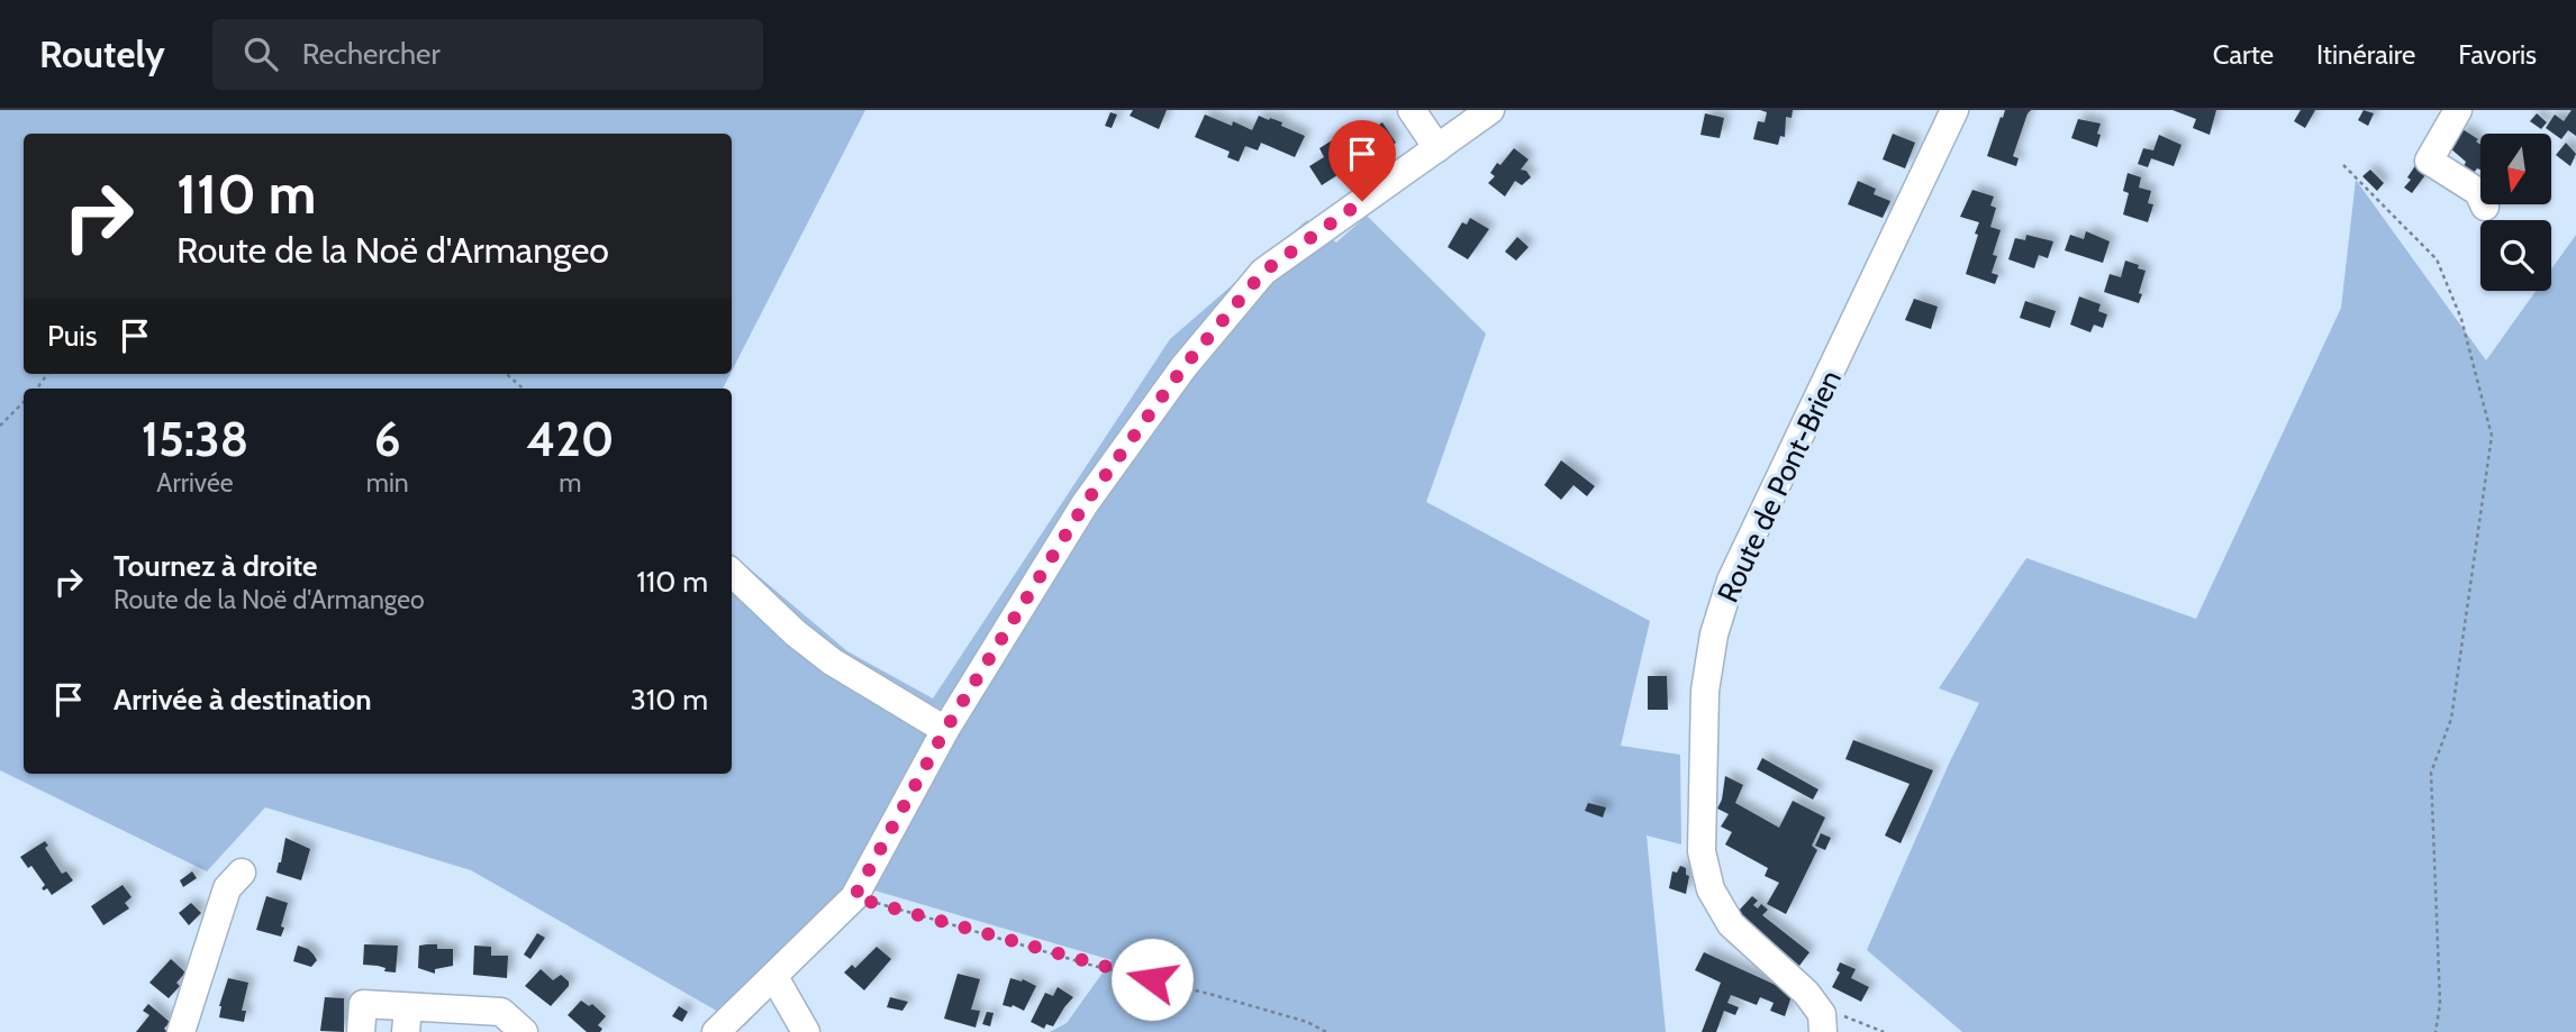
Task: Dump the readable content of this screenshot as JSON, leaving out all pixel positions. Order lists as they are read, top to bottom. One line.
{"streets":{"street":["Route de Pont-Brien"]},"north":"bottom","page":{"header":"Routely","search":"Rechercher","nav":["Carte","Itinéraire","Favoris"],"turn":["110 m","Route de la Noë d'Armangeo"],"then":"Puis","eta":["15:38","Arrivée","6","min","420","m"],"list":[{"name":"Tournez à droite","note":"Route de la Noë d'Armangeo","value":"110 m"},{"name":"Arrivée à destination","value":"310 m"}]}}
